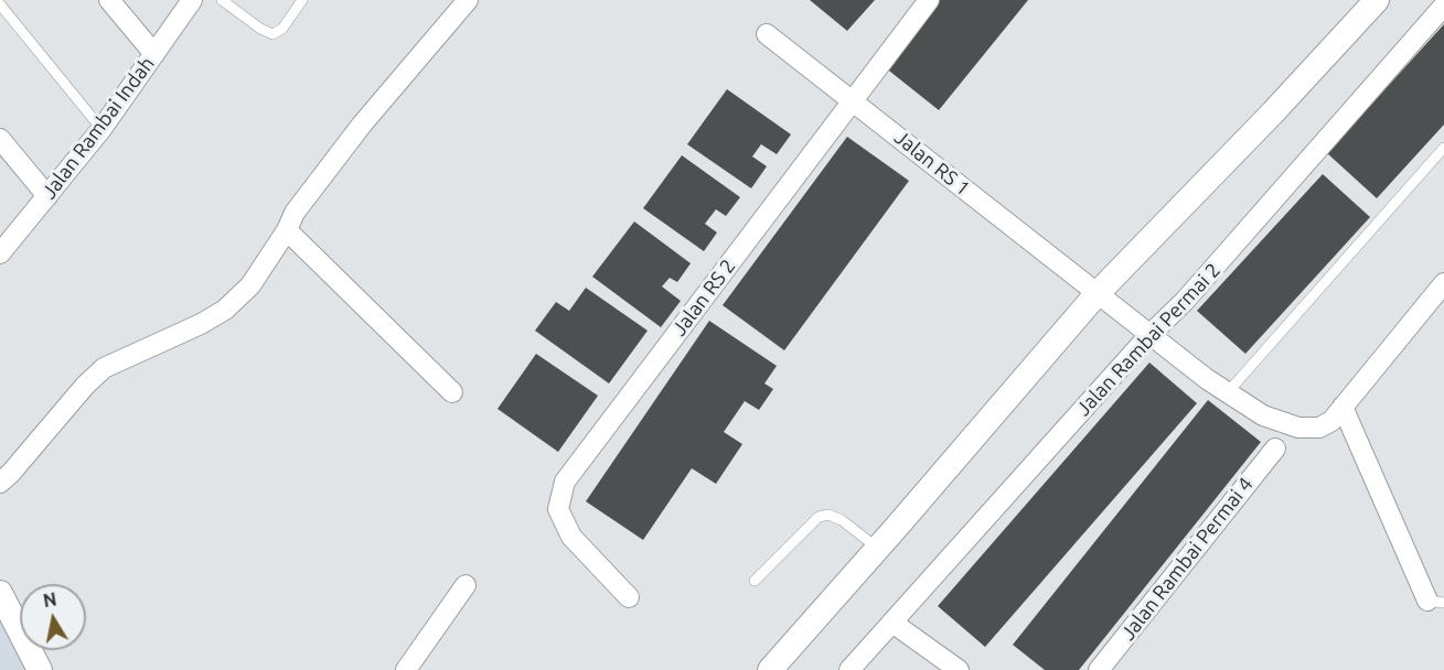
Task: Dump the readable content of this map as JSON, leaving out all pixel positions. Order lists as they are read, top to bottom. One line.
{"streets":{"street":["Jalan Rambai Indah","Jalan RS 1","Jalan RS 2","Jalan Rambai Permai 2","Jalan Rambai Permai 4"]},"crossings":[["Jalan RS 1","Jalan RS 2"],["Jalan RS 1","Jalan Rambai Permai 2"]],"north":"top"}
